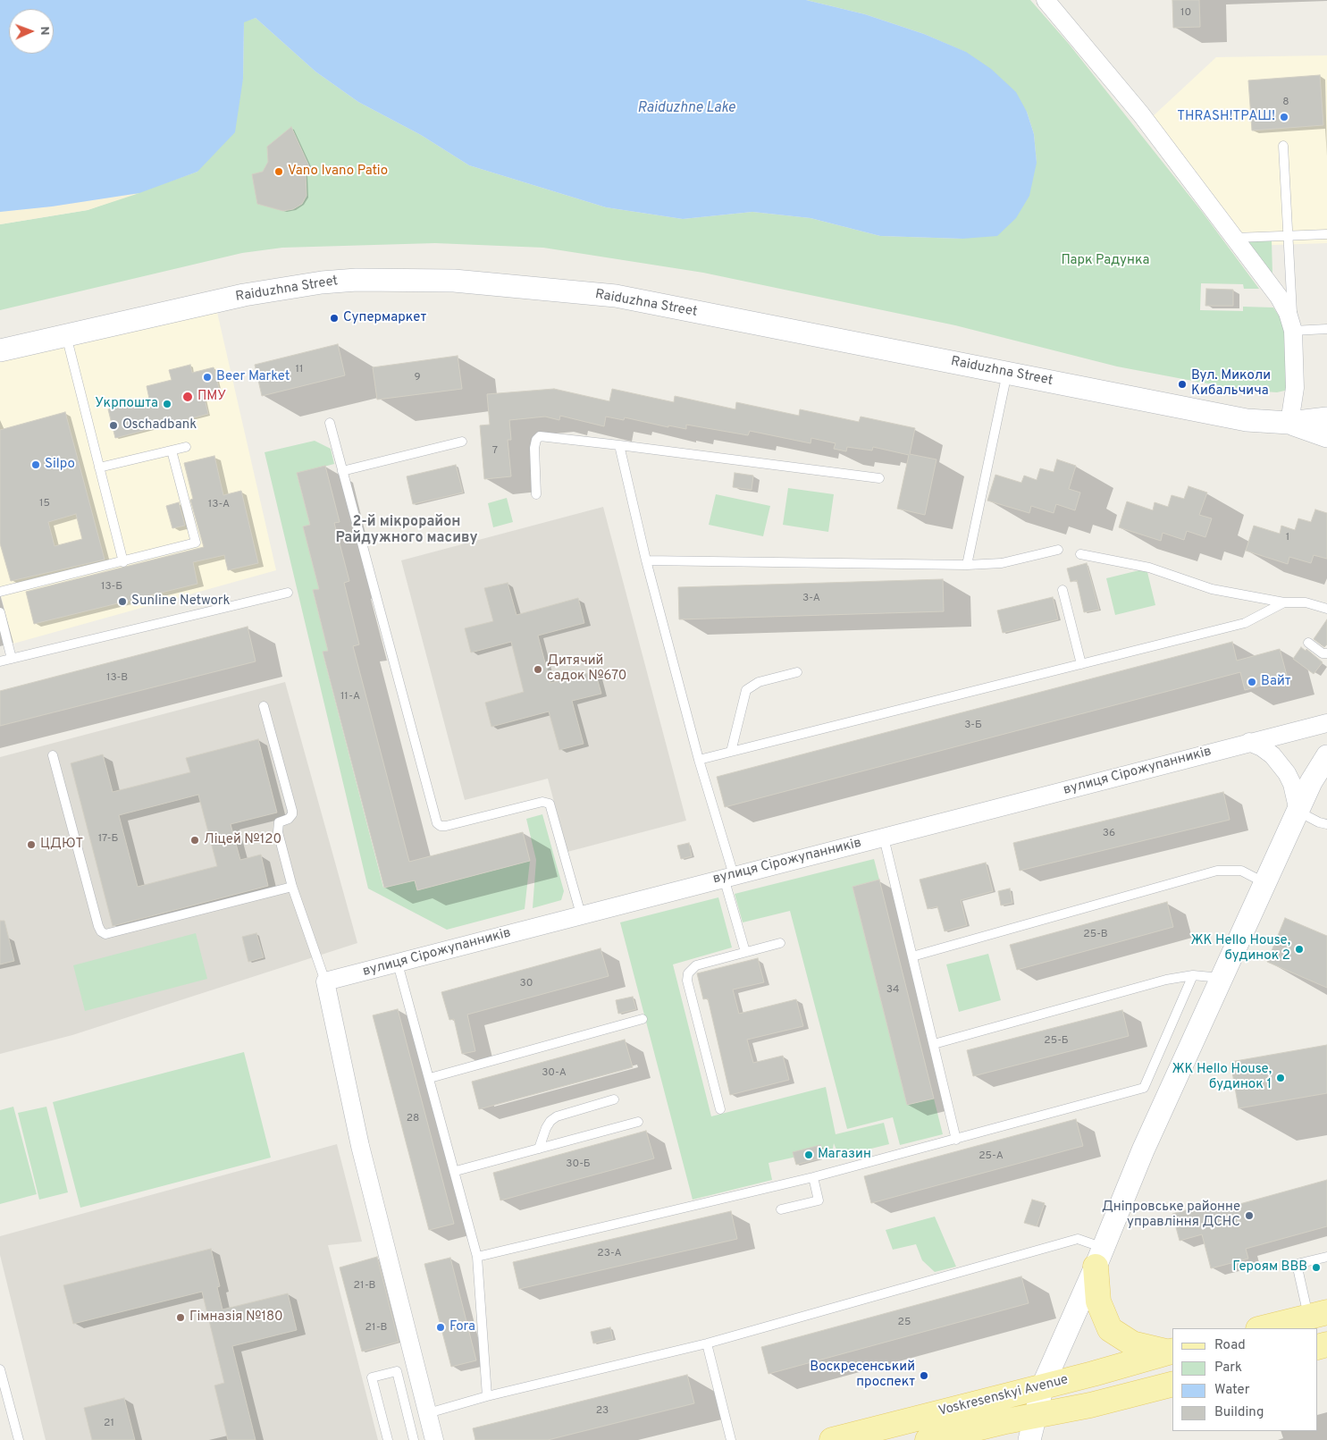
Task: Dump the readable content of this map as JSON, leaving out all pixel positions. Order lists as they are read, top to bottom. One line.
{"streets":{"main road":["Voskresenskyi Avenue"],"street":["Raiduzhna Street","вулиця Сірожупанників"]},"districts":["2-й мікрорайон Райдужного масиву"],"water":["Raiduzhne Lake"],"parks":["Парк Радунка"],"places":["ТHRASH!ТРАШ!","Vano Ivano Patio","Супермаркет","Beer Market","Вул. Миколи Кибальчича","ПМУ","Укрпошта","Oschadbank","Silpo","Sunline Network","Дитячий садок №670","Вайт","Ліцей №120","ЦДЮТ","ЖК Hello House, будинок 2","ЖК Hello House, будинок 1","Магазин","Дніпровське районне управління ДСНС","Героям ВВВ","Гімназія №180","Fora","Воскресенський проспект"],"house_numbers":["10","8","11","9","7","15","13-А","1","13-Б","3-А","13-В","11-А","3-Б","36","17-Б","25-В","30","34","25-Б","30-А","28","25-А","30-Б","23-А","21-В","25","21-В","23","21"],"legend":["Road","Park","Water","Building"],"north":"right"}
